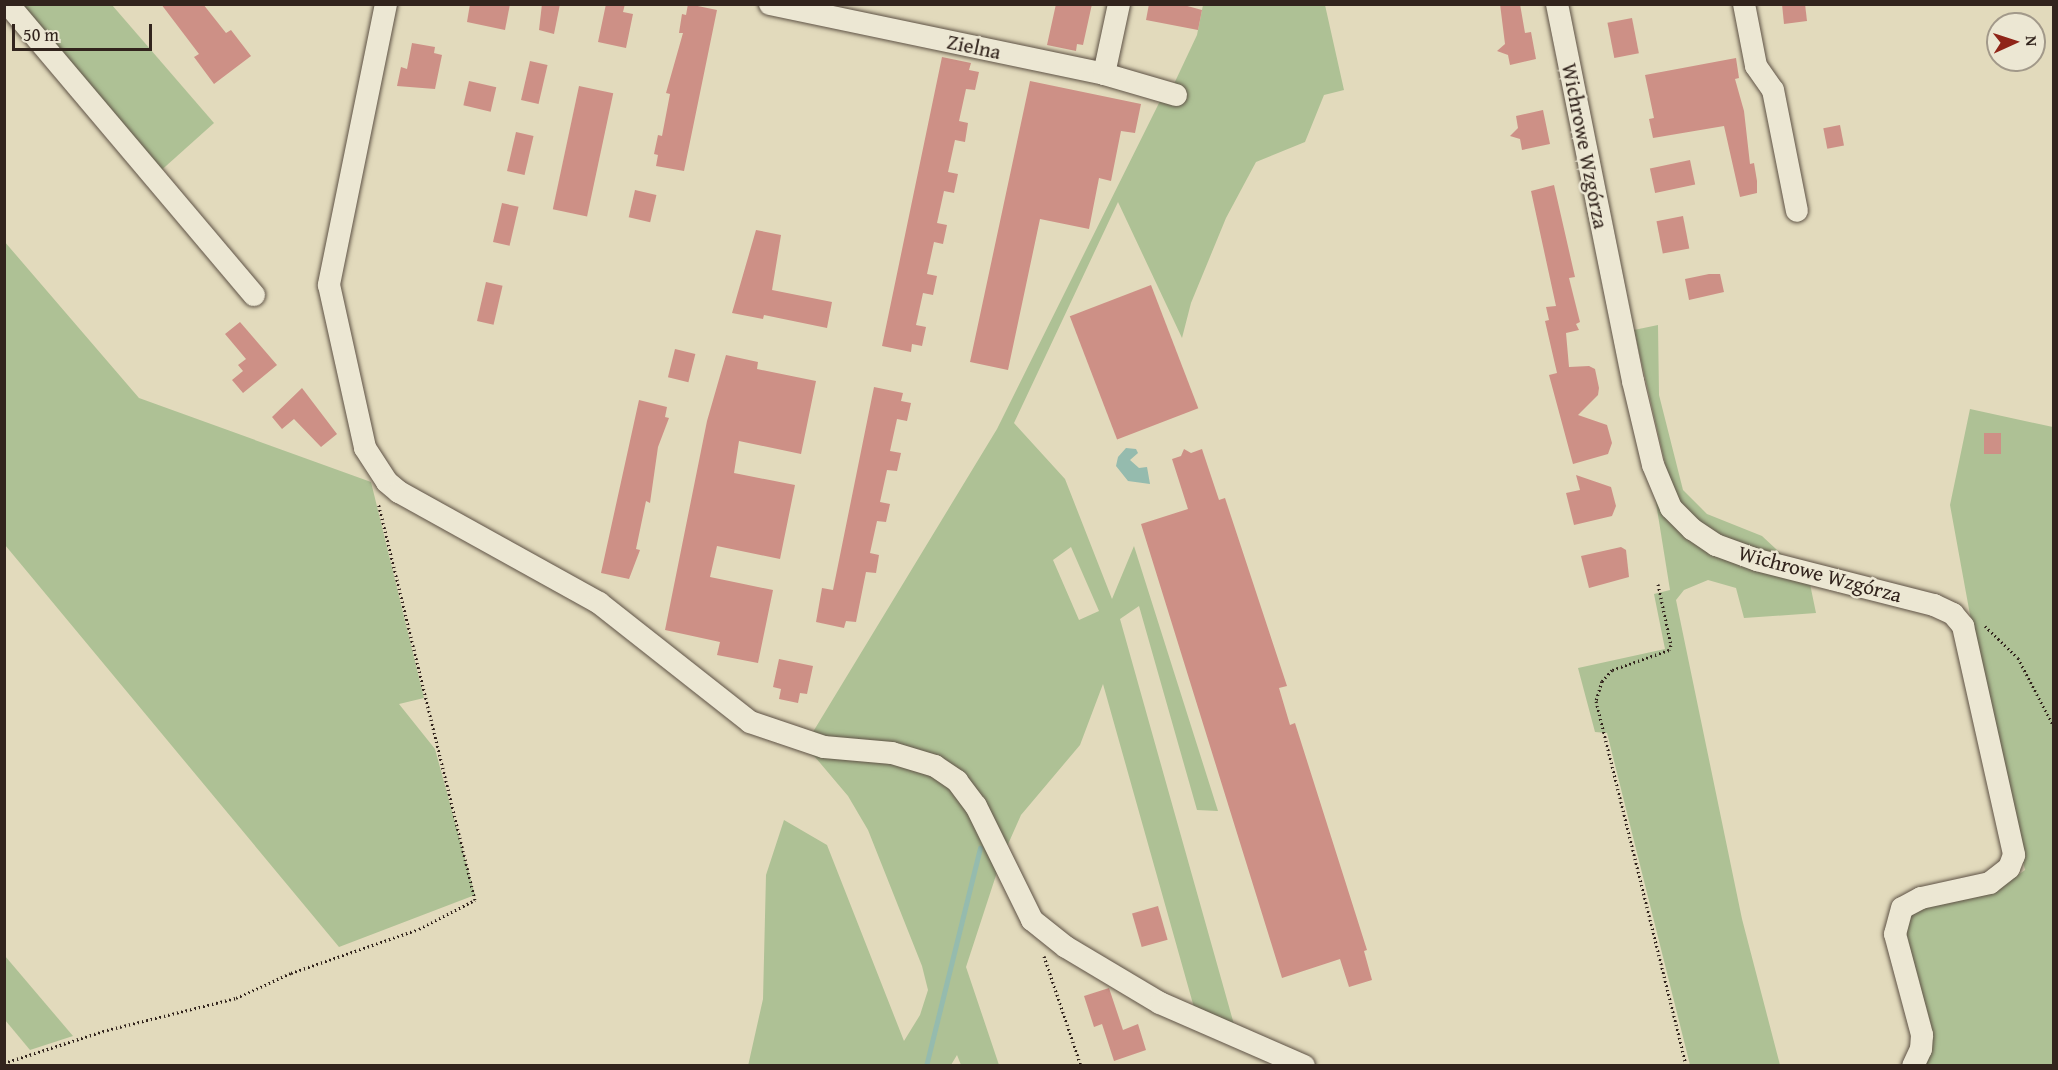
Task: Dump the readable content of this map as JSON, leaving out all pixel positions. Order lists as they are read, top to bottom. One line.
{"streets":{"street":["Zielna","Wichrowe Wzgórza"]},"scale_bar":"50 m","north":"right"}
